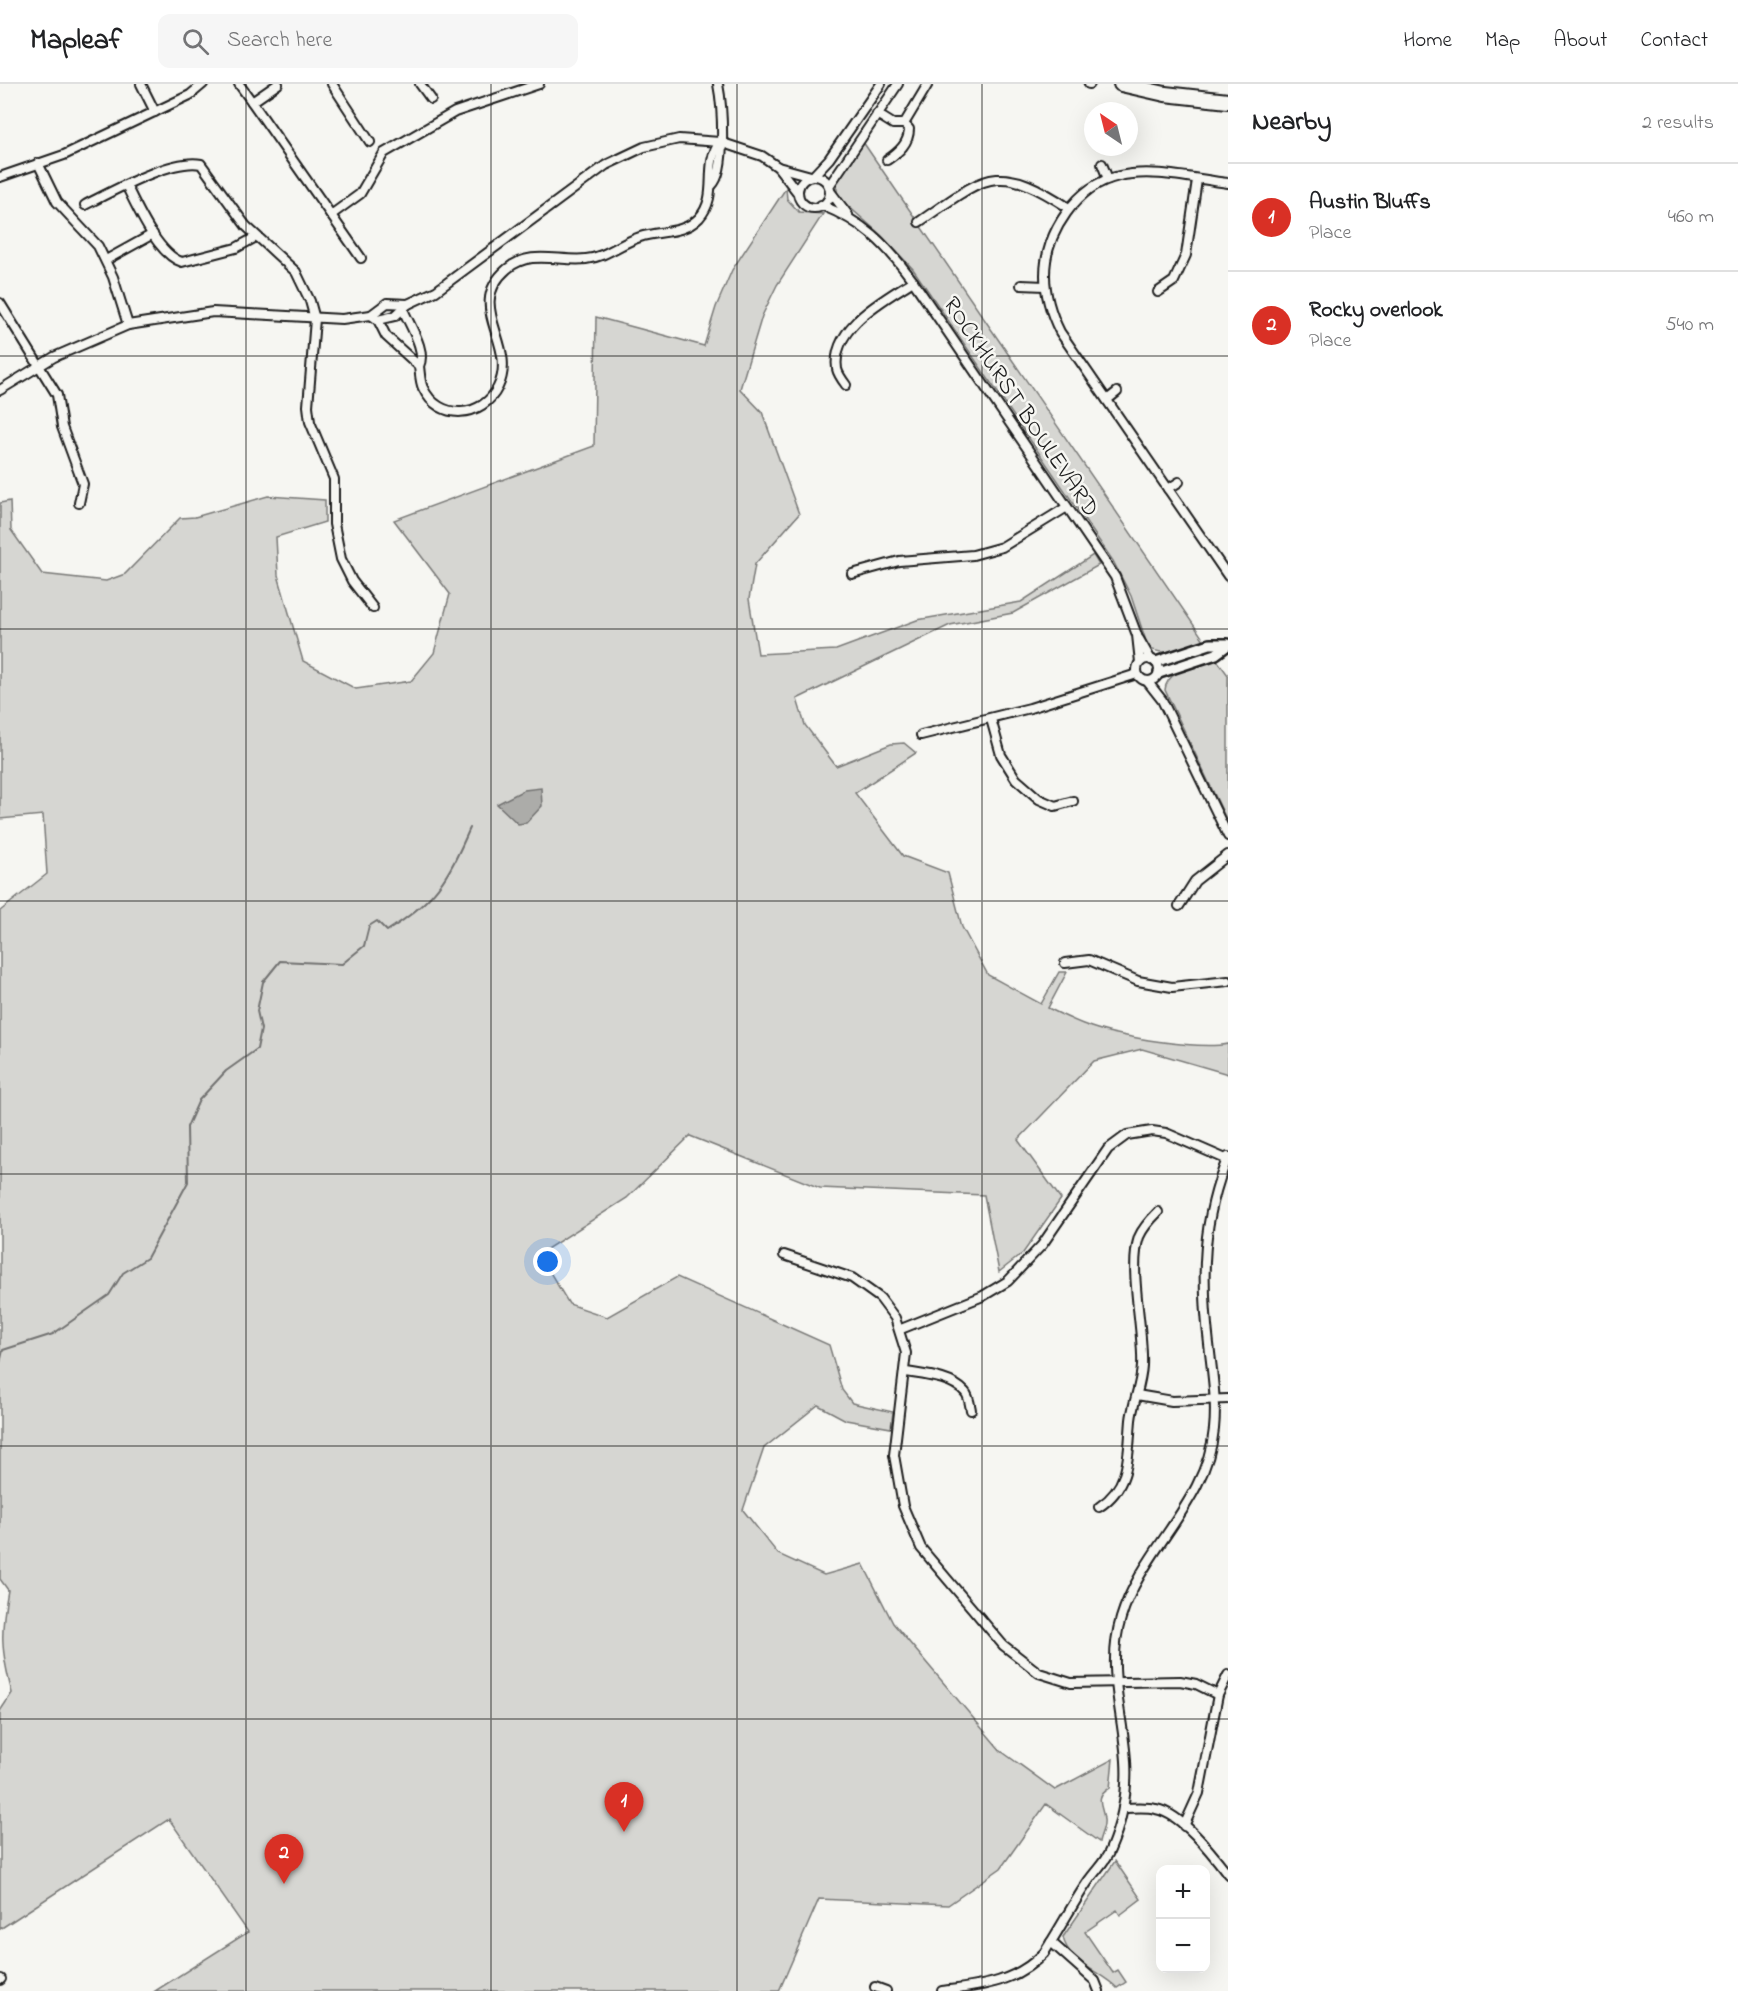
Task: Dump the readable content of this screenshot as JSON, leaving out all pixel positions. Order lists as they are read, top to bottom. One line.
{"streets":{"street":["ROCKHURST BOULEVARD"]},"north":"top left","page":{"header":"Mapleaf","search":"Search here","nav":["Home","Map","About","Contact"],"heading":["Nearby","2 results"],"list":[{"mark":"1","name":"Austin Bluffs","note":"Place","value":"460 m"},{"mark":"2","name":"Rocky overlook","note":"Place","value":"540 m"}],"pins":["1","2"],"map_buttons":["+","−"]}}
